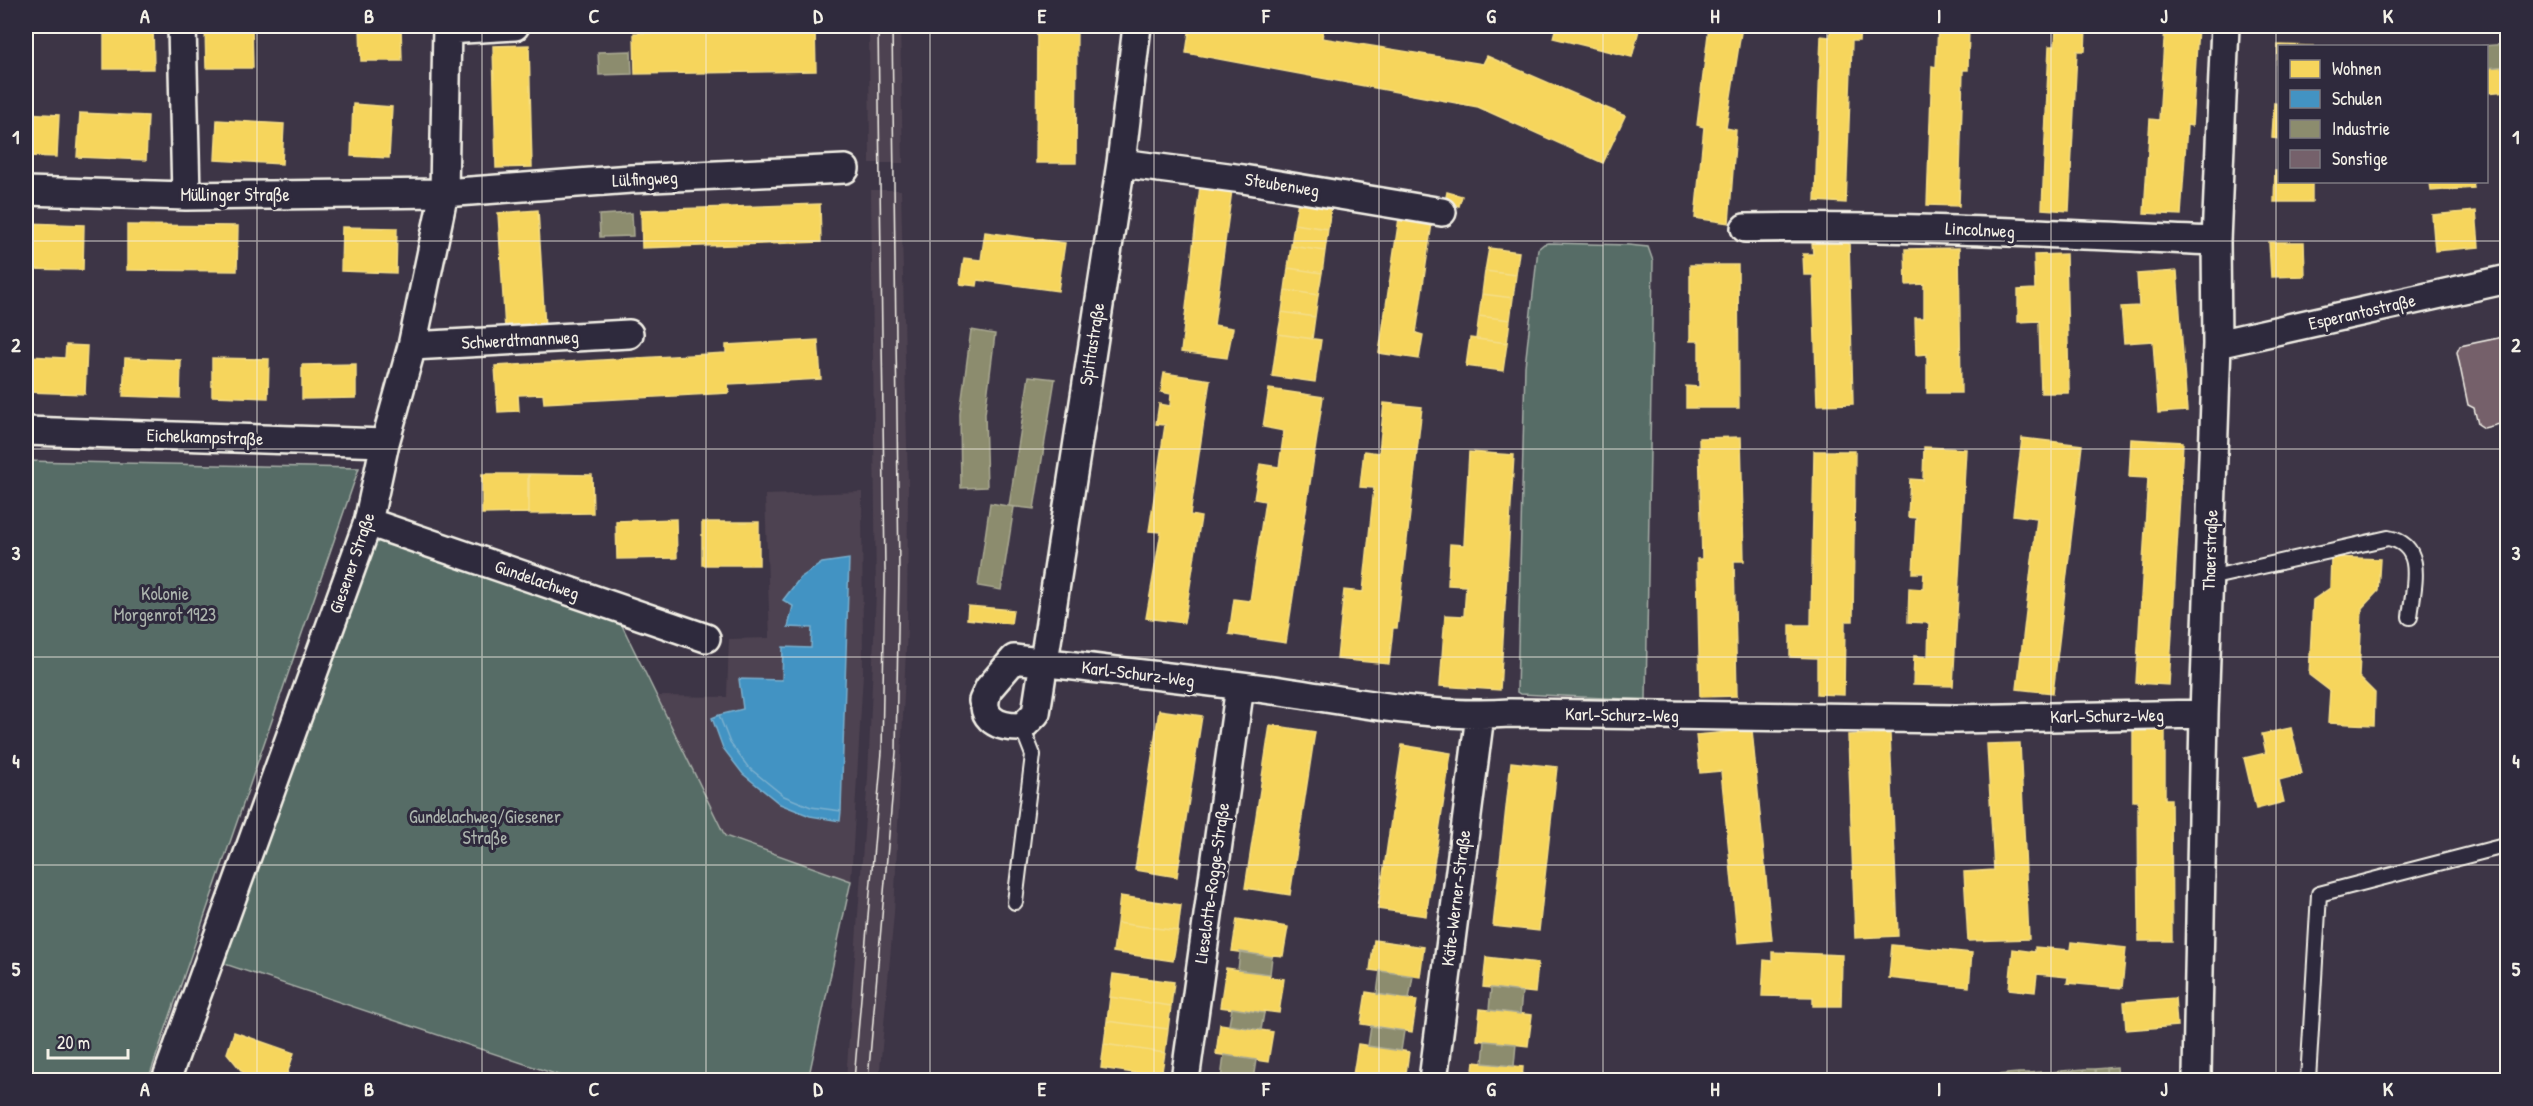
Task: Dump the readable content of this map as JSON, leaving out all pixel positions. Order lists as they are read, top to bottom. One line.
{"streets":{"street":["Lülfingweg","Steubenweg","Müllinger Straße","Lincolnweg","Esperantostraße","Schwerdtmannweg","Spittastraße","Eichelkampstraße","Thaerstraße","Giesener Straße","Gundelachweg","Karl-Schurz-Weg","Lieselotte-Rogge-Straße","Käte-Werner-Straße"]},"crossings":[["Lülfingweg","Müllinger Straße"],["Lülfingweg","Giesener Straße"],["Steubenweg","Spittastraße"],["Müllinger Straße","Giesener Straße"],["Lincolnweg","Thaerstraße"],["Esperantostraße","Thaerstraße"],["Schwerdtmannweg","Giesener Straße"],["Spittastraße","Karl-Schurz-Weg"],["Eichelkampstraße","Giesener Straße"],["Thaerstraße","Karl-Schurz-Weg"],["Giesener Straße","Gundelachweg"],["Karl-Schurz-Weg","Lieselotte-Rogge-Straße"],["Karl-Schurz-Weg","Käte-Werner-Straße"]],"parks":["Kolonie Morgenrot 1923","Gundelachweg/Giesener Straße"],"legend":["Wohnen","Schulen","Industrie","Sonstige"],"scale_bar":"20 m","grid":{"columns":["A","B","C","D","E","F","G","H","I","J","K"],"rows":["1","2","3","4","5"]}}
